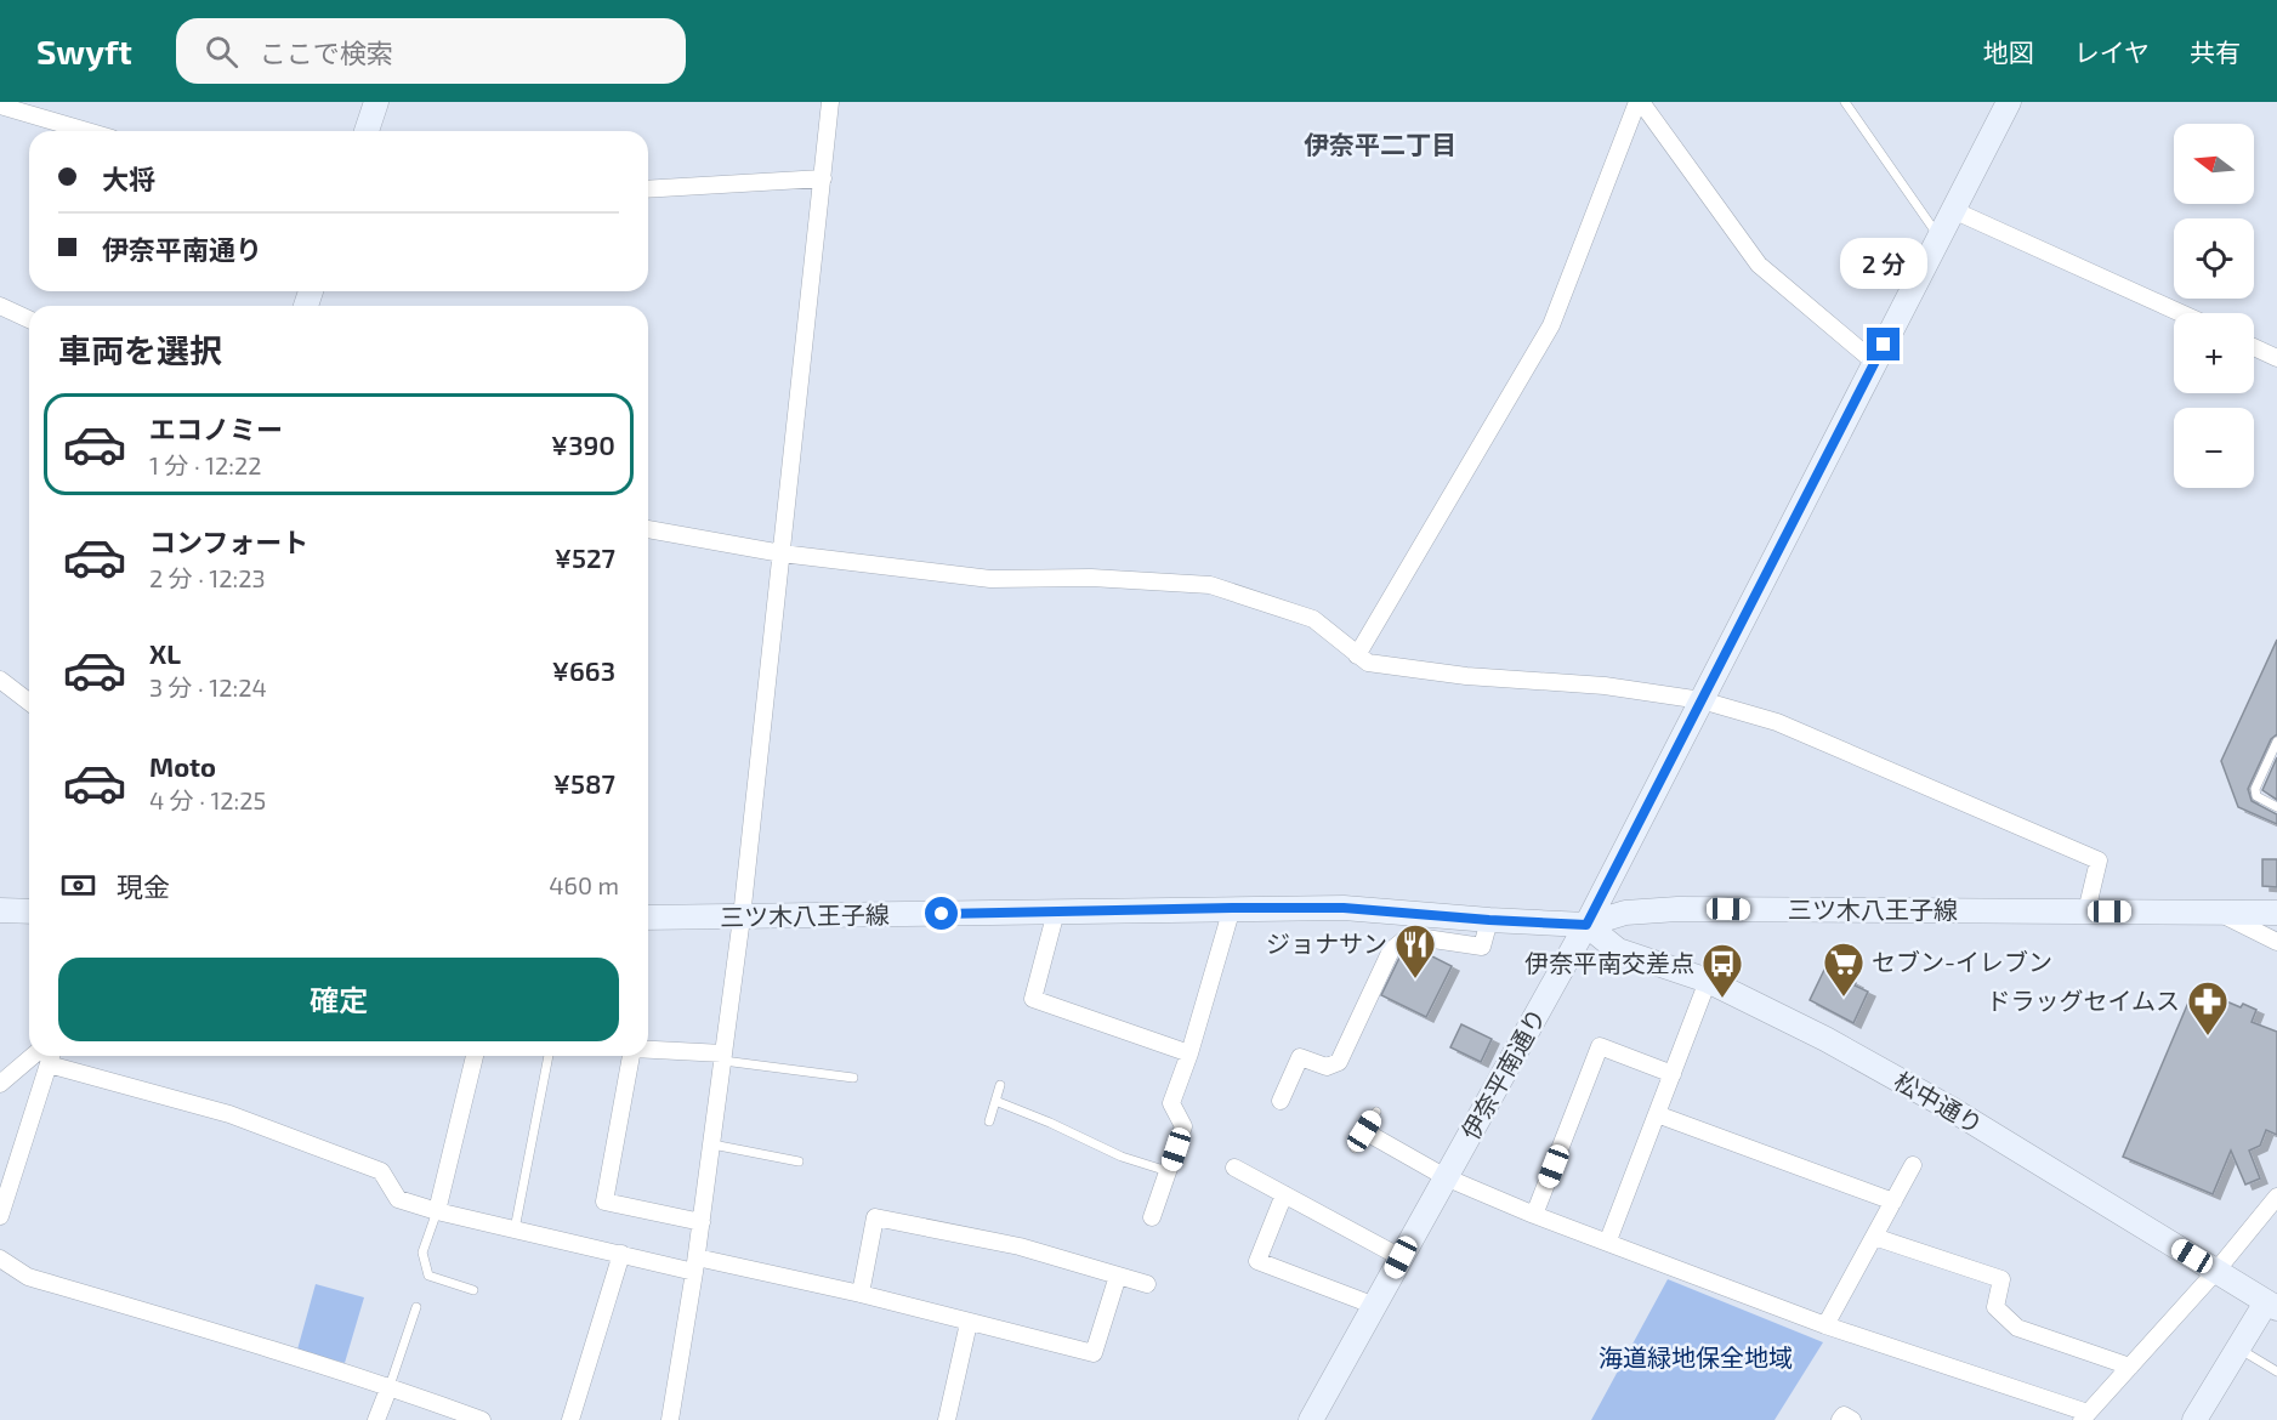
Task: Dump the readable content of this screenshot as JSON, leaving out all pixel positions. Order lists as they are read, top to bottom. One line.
{"streets":{"street":["三ツ木八王子線","伊奈平南通り","松中通り"]},"crossings":[["三ツ木八王子線","伊奈平南通り"],["三ツ木八王子線","松中通り"],["伊奈平南通り","松中通り"]],"districts":["伊奈平二丁目"],"parks":["海道緑地保全地域"],"places":{"restaurant":["ジョナサン"],"supermarket":["セブン-イレブン"],"bus stop":["伊奈平南交差点"],"pharmacy":["ドラッグセイムス"]},"north":"left","page":{"header":"Swyft","search":"ここで検索","nav":["地図","レイヤ","共有"],"map_buttons":["+","−"],"banner":["大将","伊奈平南通り"],"bubble":"2 分","heading":"車両を選択","list":[{"name":"エコノミー","note":"1 分 · 12:22","value":"¥390"},{"name":"コンフォート","note":"2 分 · 12:23","value":"¥527"},{"name":"XL","note":"3 分 · 12:24","value":"¥663"},{"name":"Moto","note":"4 分 · 12:25","value":"¥587"}],"pay":["現金","460 m"],"buttons":"確定"}}
